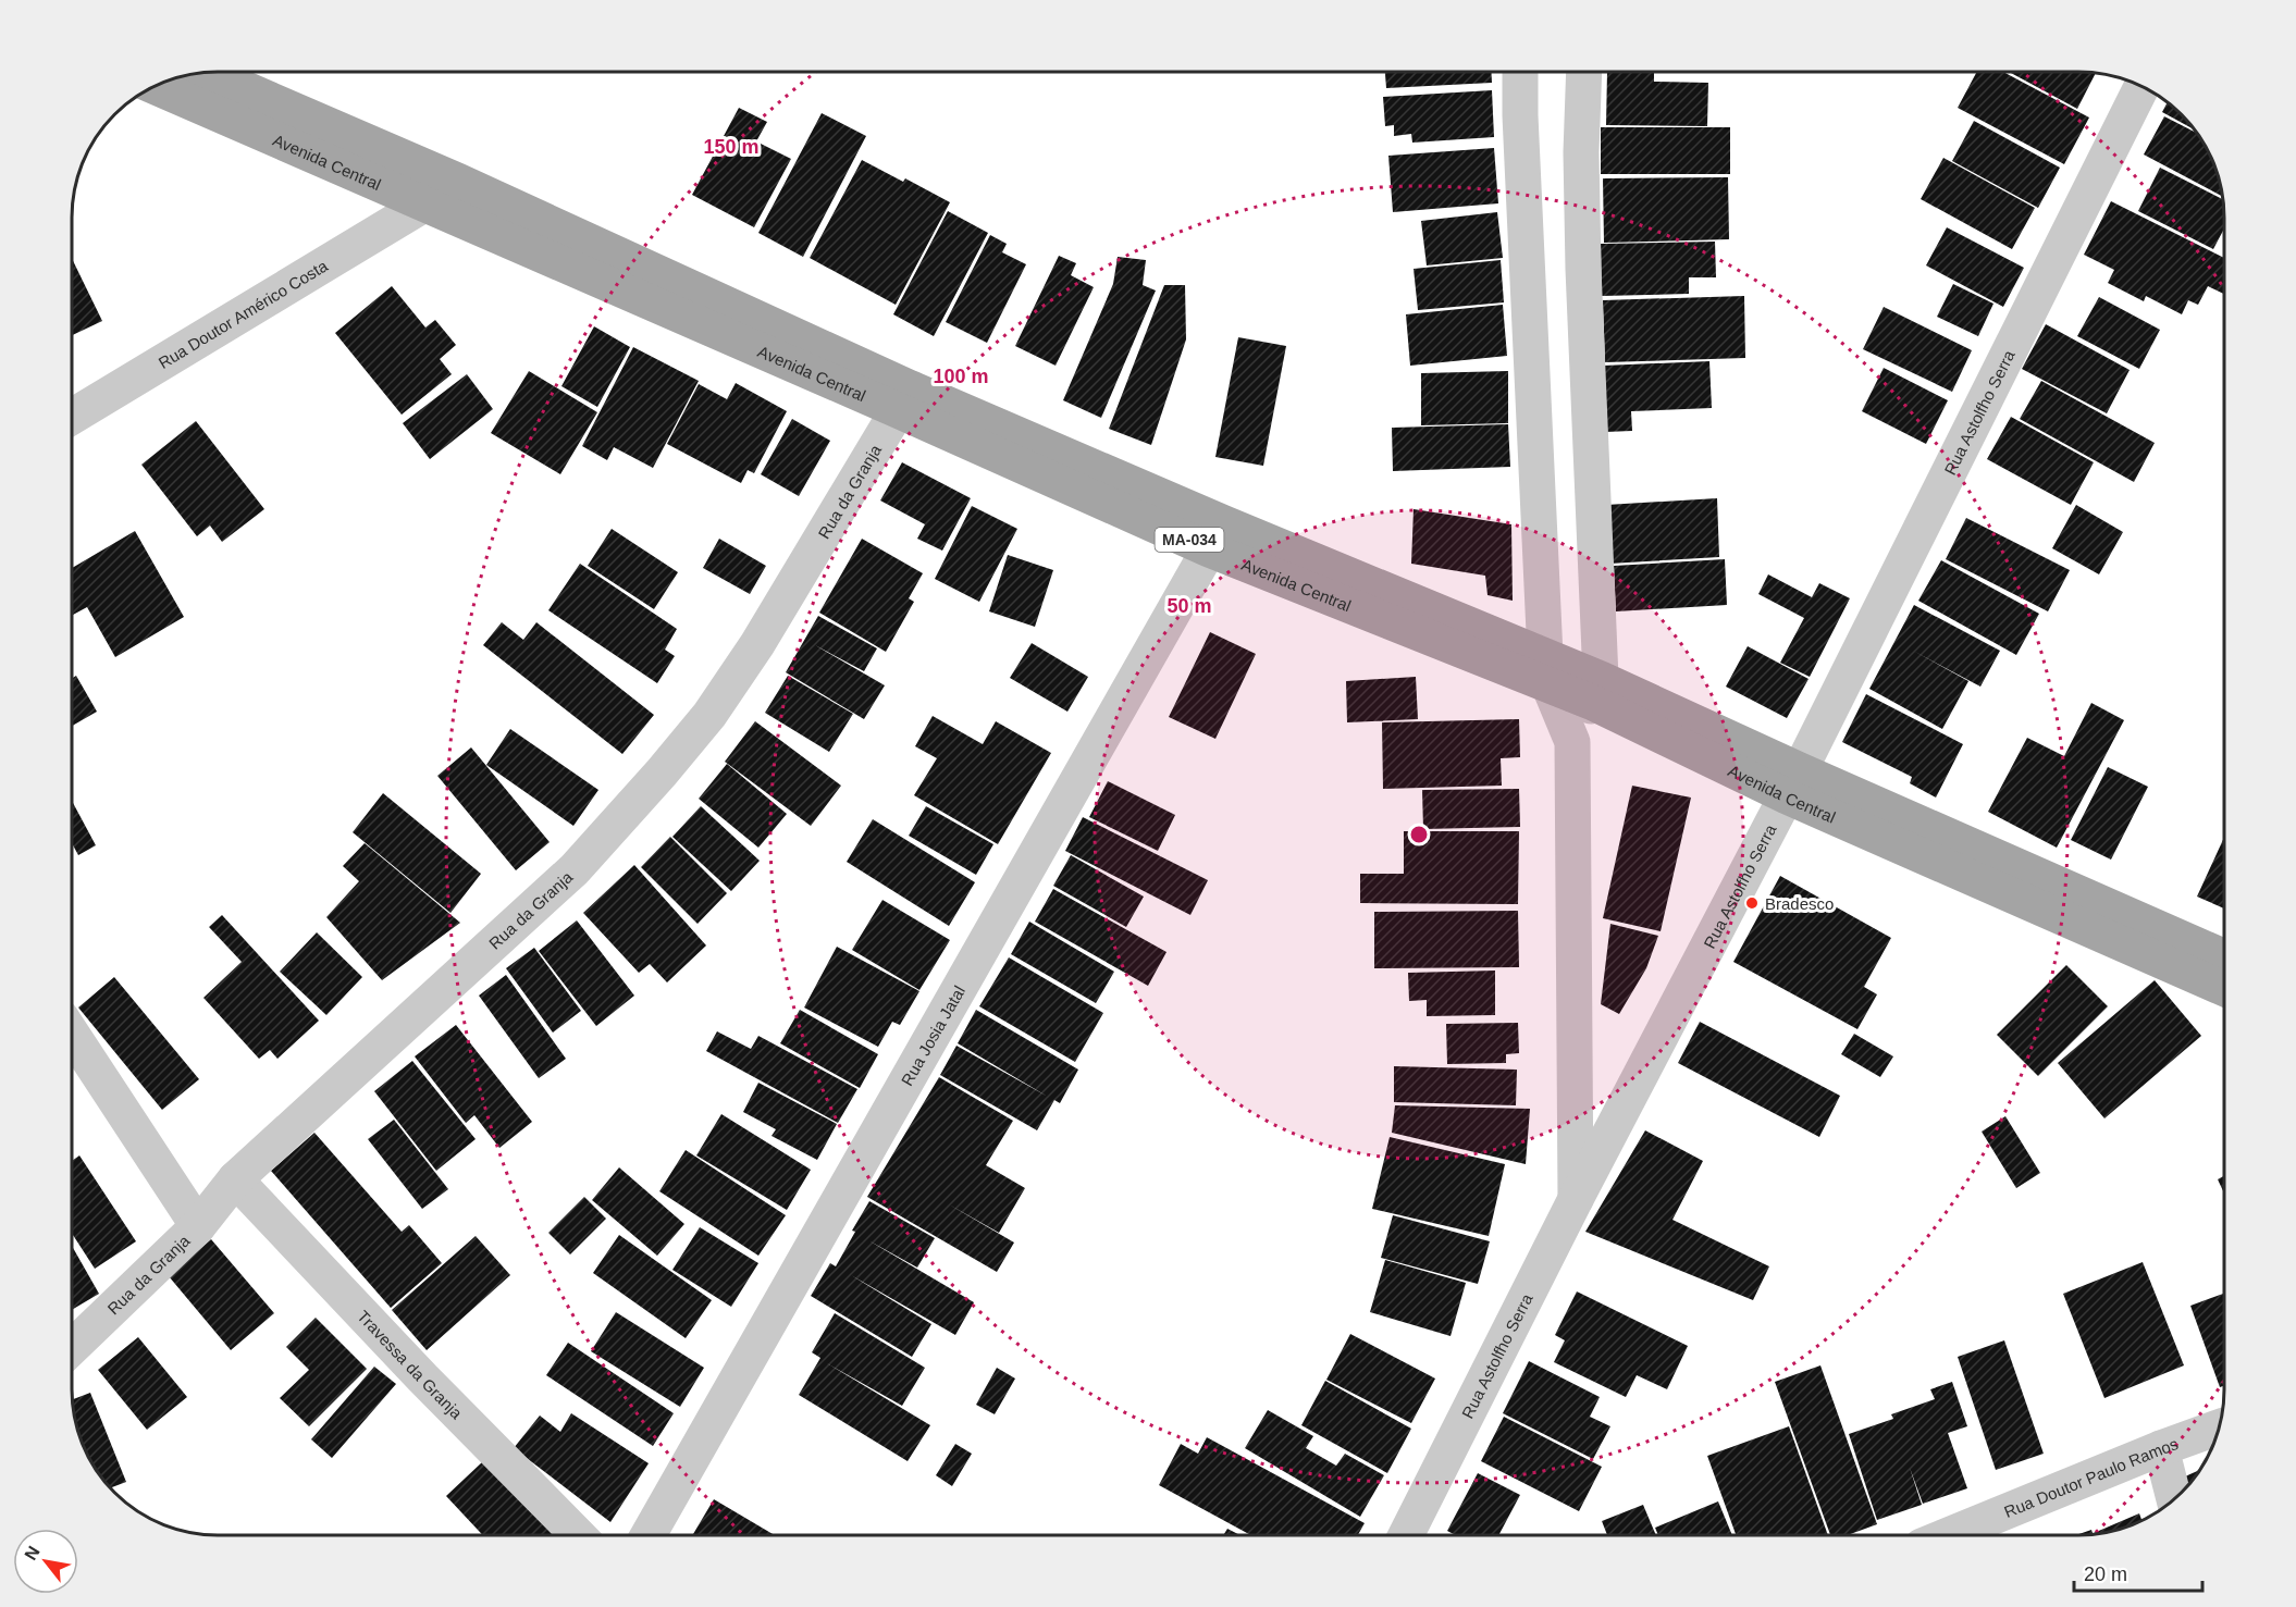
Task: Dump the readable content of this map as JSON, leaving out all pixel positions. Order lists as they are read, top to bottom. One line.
{"streets":{"main road":["Avenida Central","MA-034"],"street":["Rua Doutor Américo Costa","Rua Astolfho Serra","Rua da Granja","Rua Josia Jatal","Travessa da Granja","Rua Doutor Paulo Ramos"]},"crossings":[["Avenida Central","Rua Doutor Américo Costa"],["Avenida Central","Rua Astolfho Serra"],["Avenida Central","Rua da Granja"],["Avenida Central","Rua Josia Jatal"],["Rua da Granja","Travessa da Granja"]],"places":["Bradesco"],"scale_bar":"20 m","north":"top left","rings":["150 m","100 m","50 m"]}
